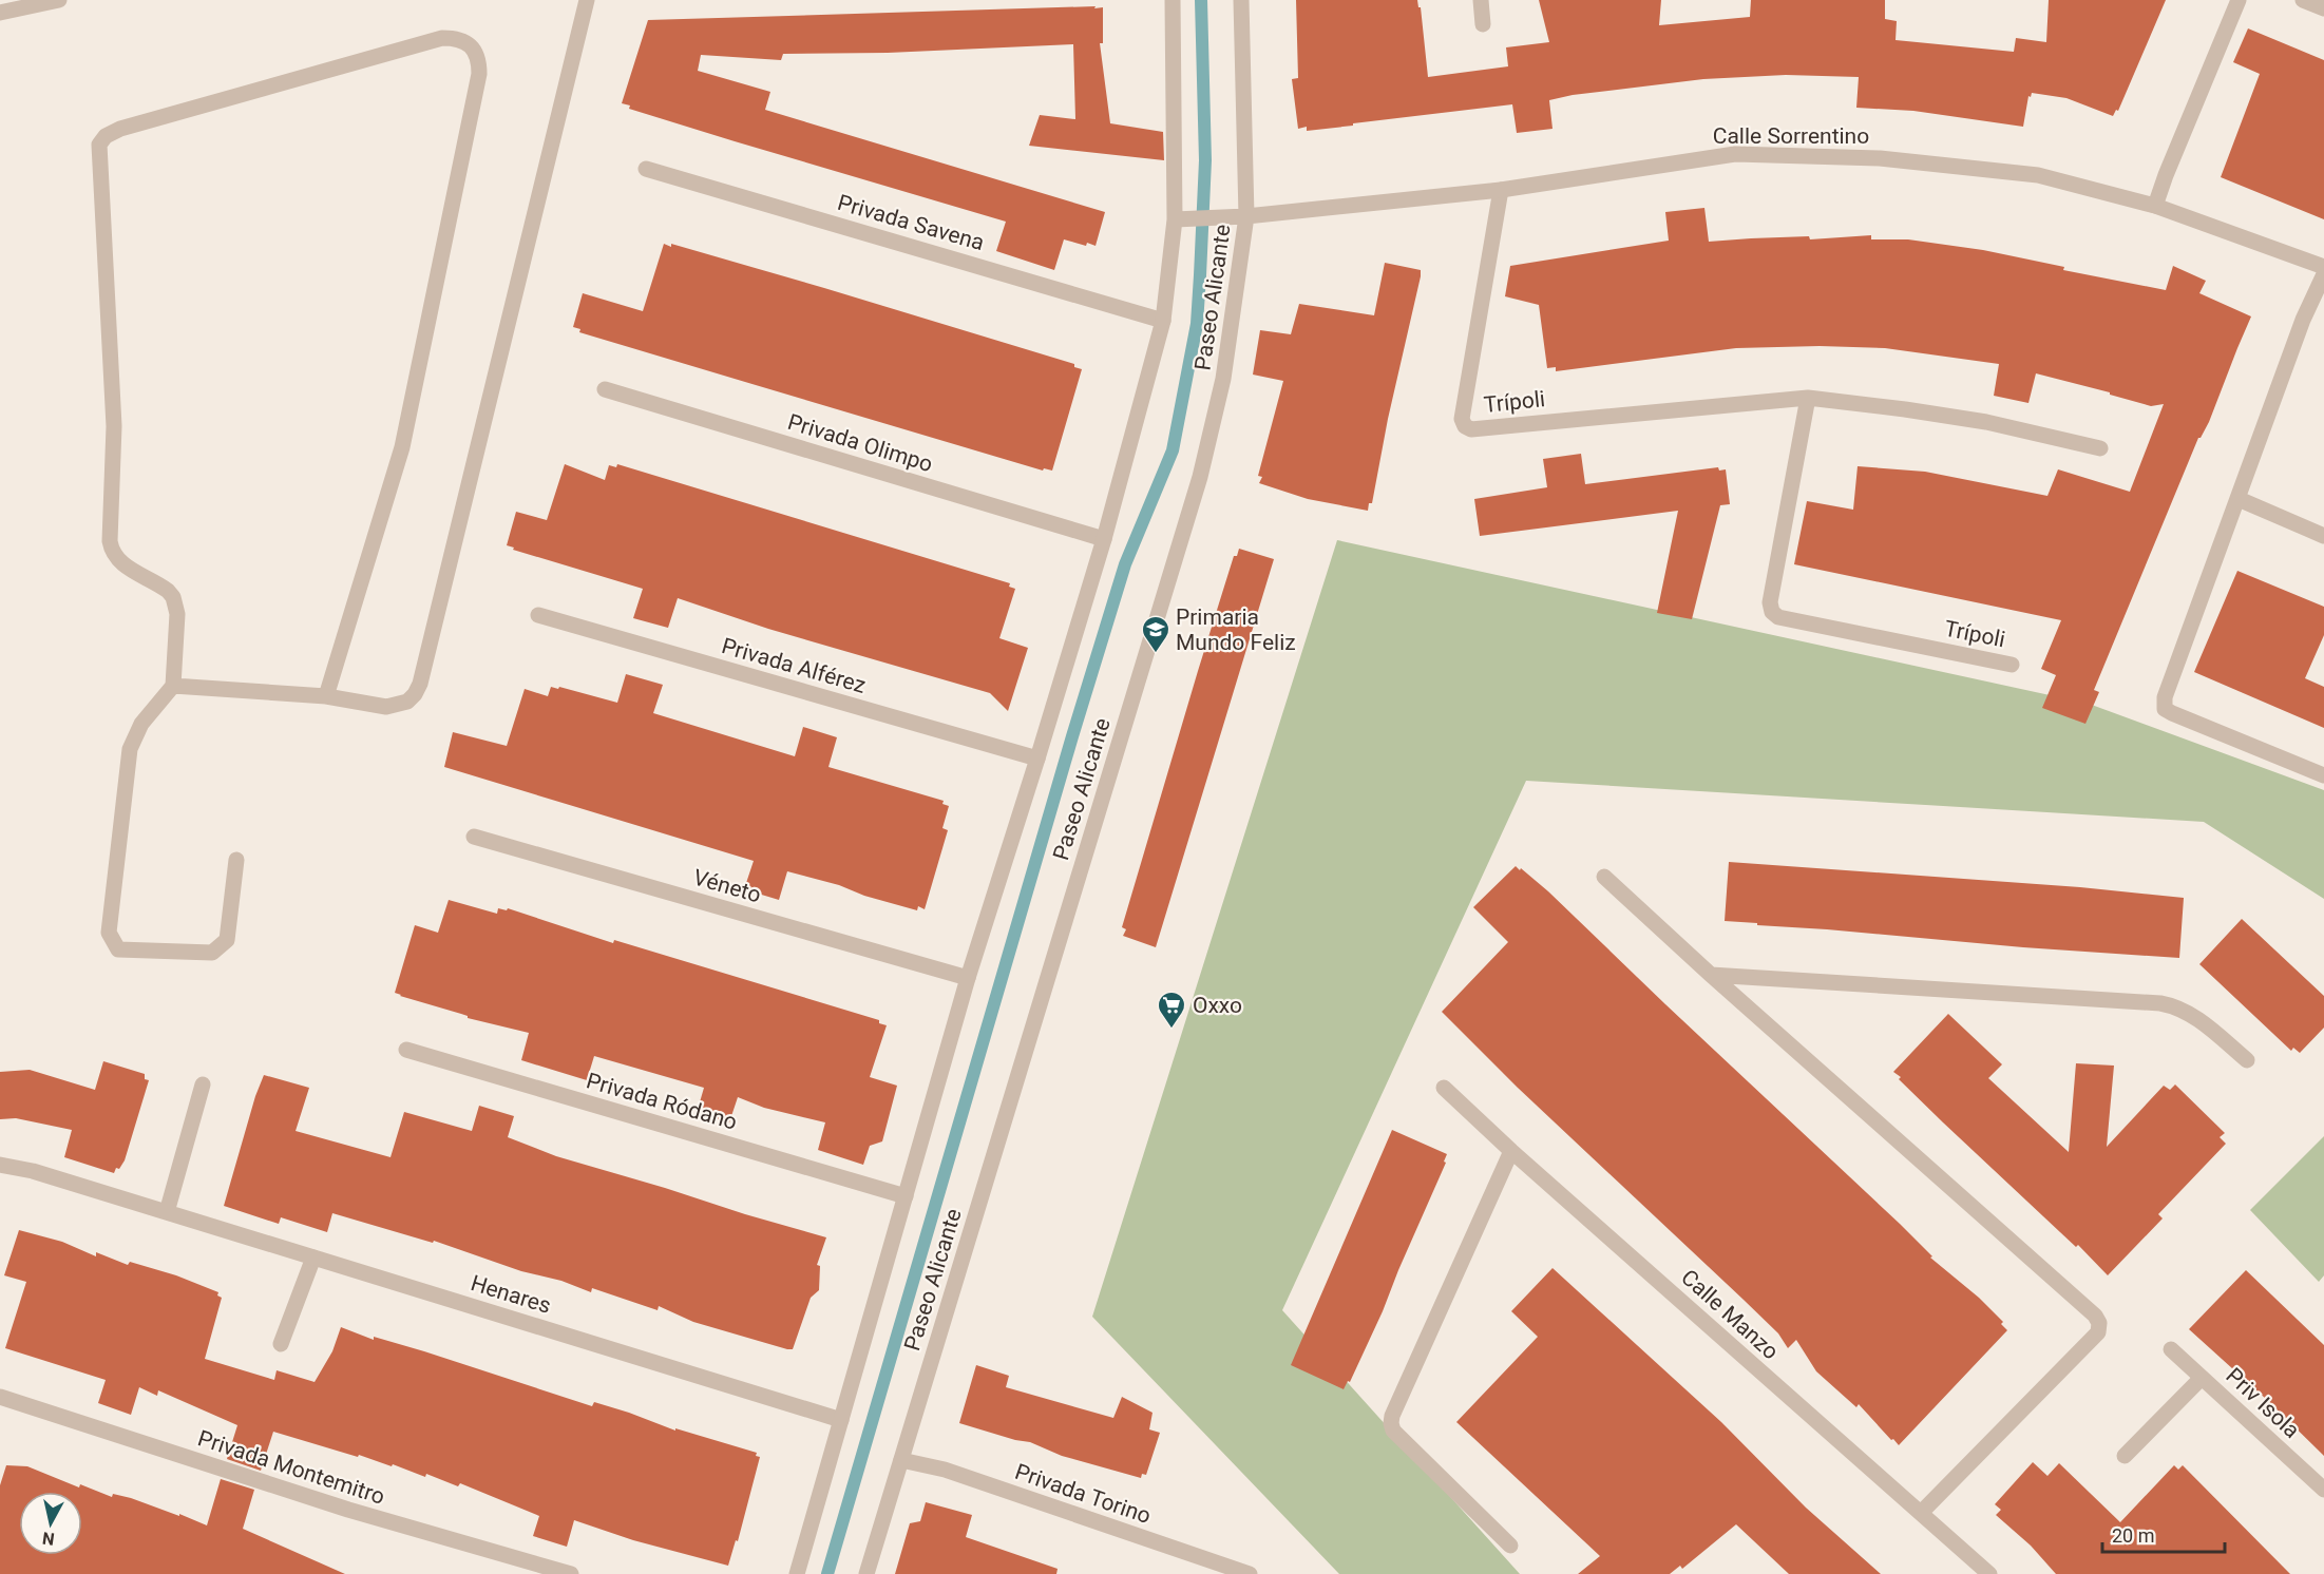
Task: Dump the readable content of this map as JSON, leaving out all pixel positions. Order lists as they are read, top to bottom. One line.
{"streets":{"street":["Calle Sorrentino","Privada Savena","Paseo Alicante","Trípoli","Privada Olimpo","Privada Alférez","Véneto","Privada Ródano","Henares","Calle Manzo","Priv Isola","Privada Montemitro","Privada Torino"]},"crossings":[["Calle Sorrentino","Paseo Alicante"],["Calle Sorrentino","Trípoli"],["Privada Savena","Paseo Alicante"],["Paseo Alicante","Privada Olimpo"],["Paseo Alicante","Privada Alférez"],["Paseo Alicante","Véneto"],["Paseo Alicante","Privada Ródano"],["Paseo Alicante","Henares"],["Paseo Alicante","Privada Torino"]],"places":{"school or university":["Primaria Mundo Feliz"],"supermarket":["Oxxo"]},"scale_bar":"20 m","north":"bottom"}
